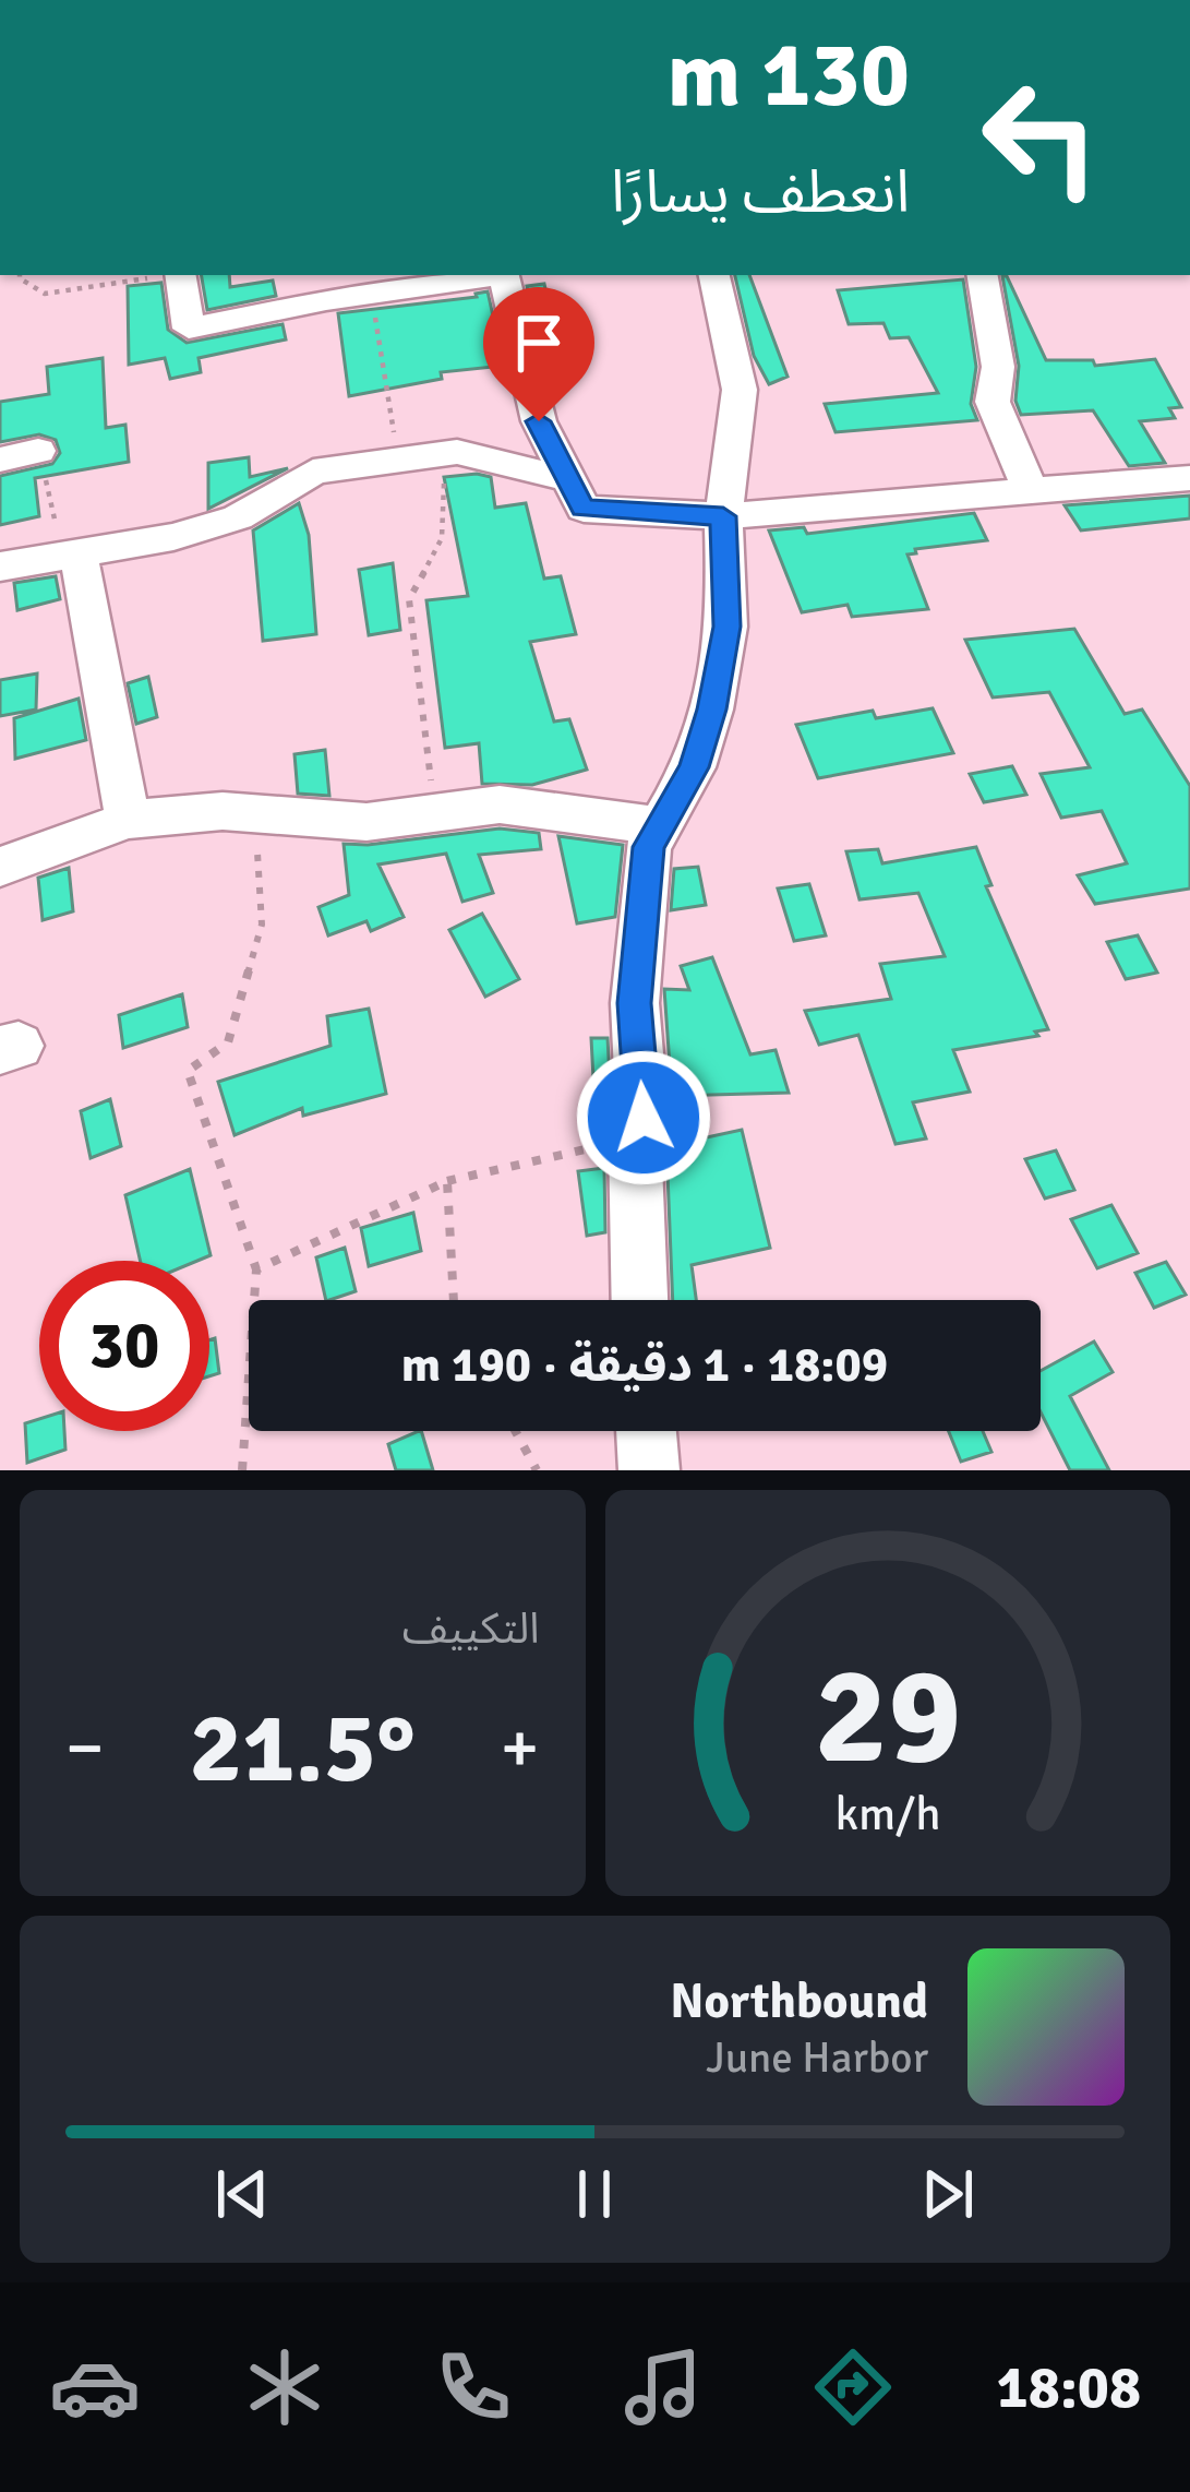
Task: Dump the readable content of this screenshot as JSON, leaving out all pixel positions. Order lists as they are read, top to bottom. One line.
{"page":{"turn":["130 m","انعطف يسارًا"],"limit":"30","trip":"18:09 · 1 دقيقة · 190 m","tile":"التكييف","heat":["−","21.5°","+"],"song":["Northbound","June Harbor"],"tabs":"18:08","gauge":["29","km/h"]}}
